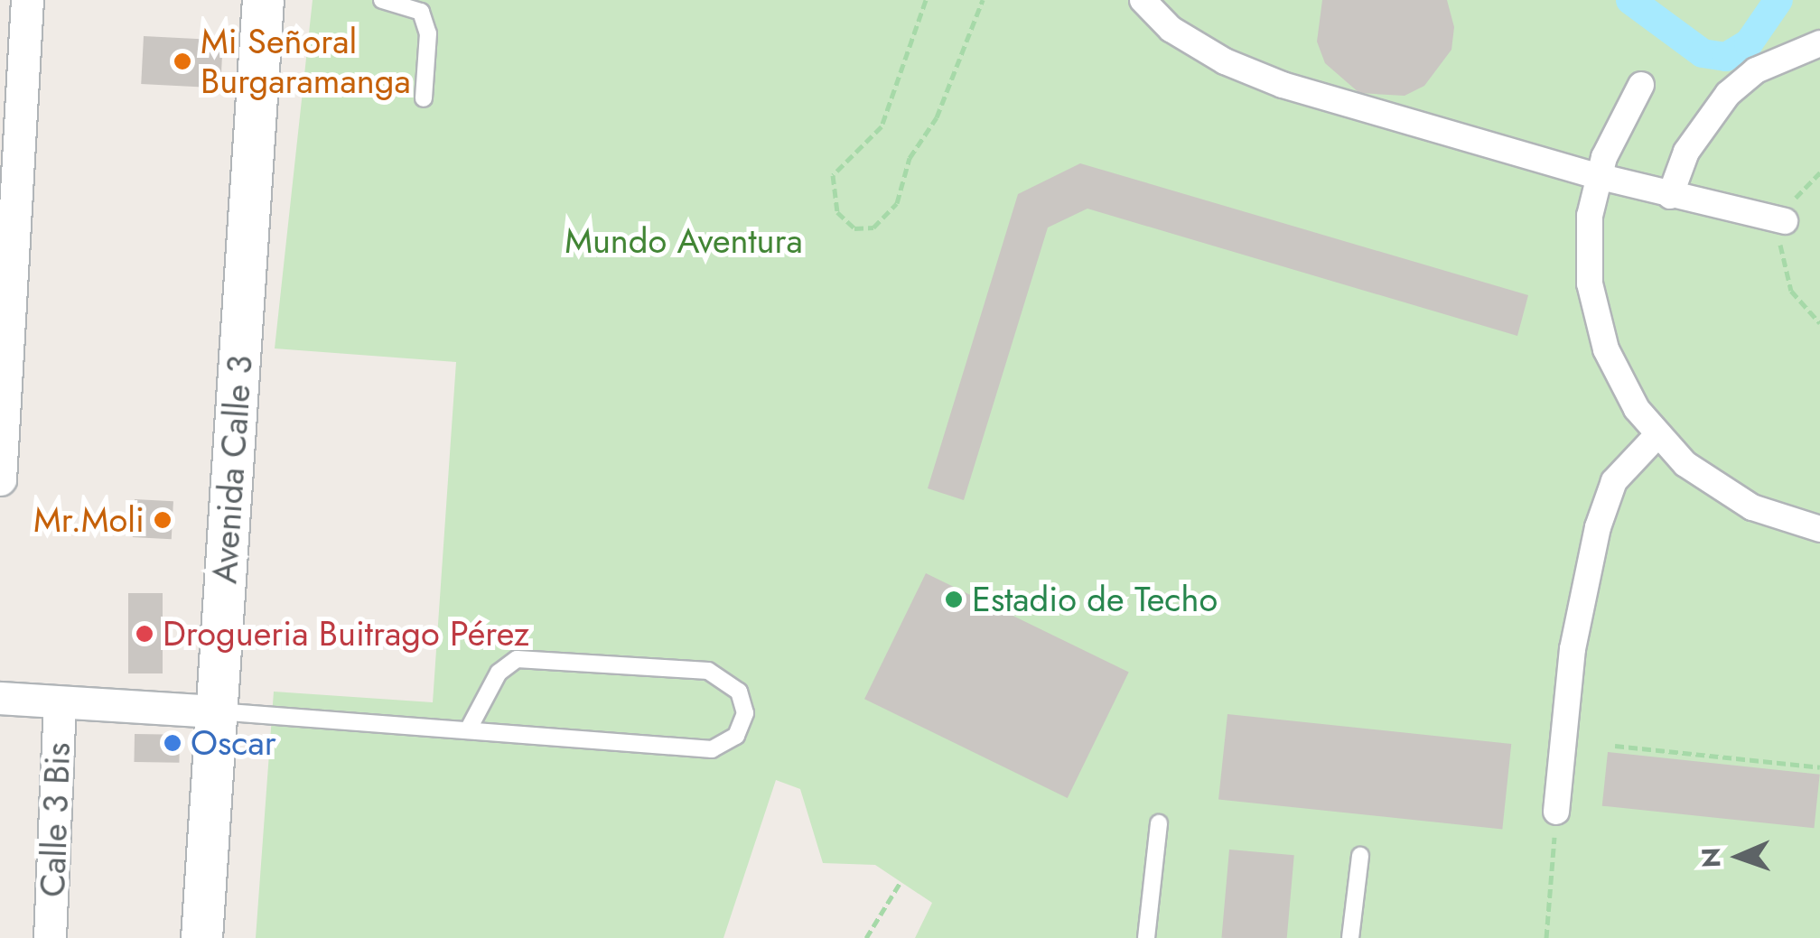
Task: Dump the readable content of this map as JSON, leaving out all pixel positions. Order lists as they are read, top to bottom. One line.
{"streets":{"street":["Avenida Calle 3","Calle 3 Bis"]},"parks":["Mundo Aventura"],"places":["Mi Señoral Burgaramanga","Mr.Moli","Estadio de Techo","Drogueria Buitrago Pérez","Oscar"],"north":"left"}
